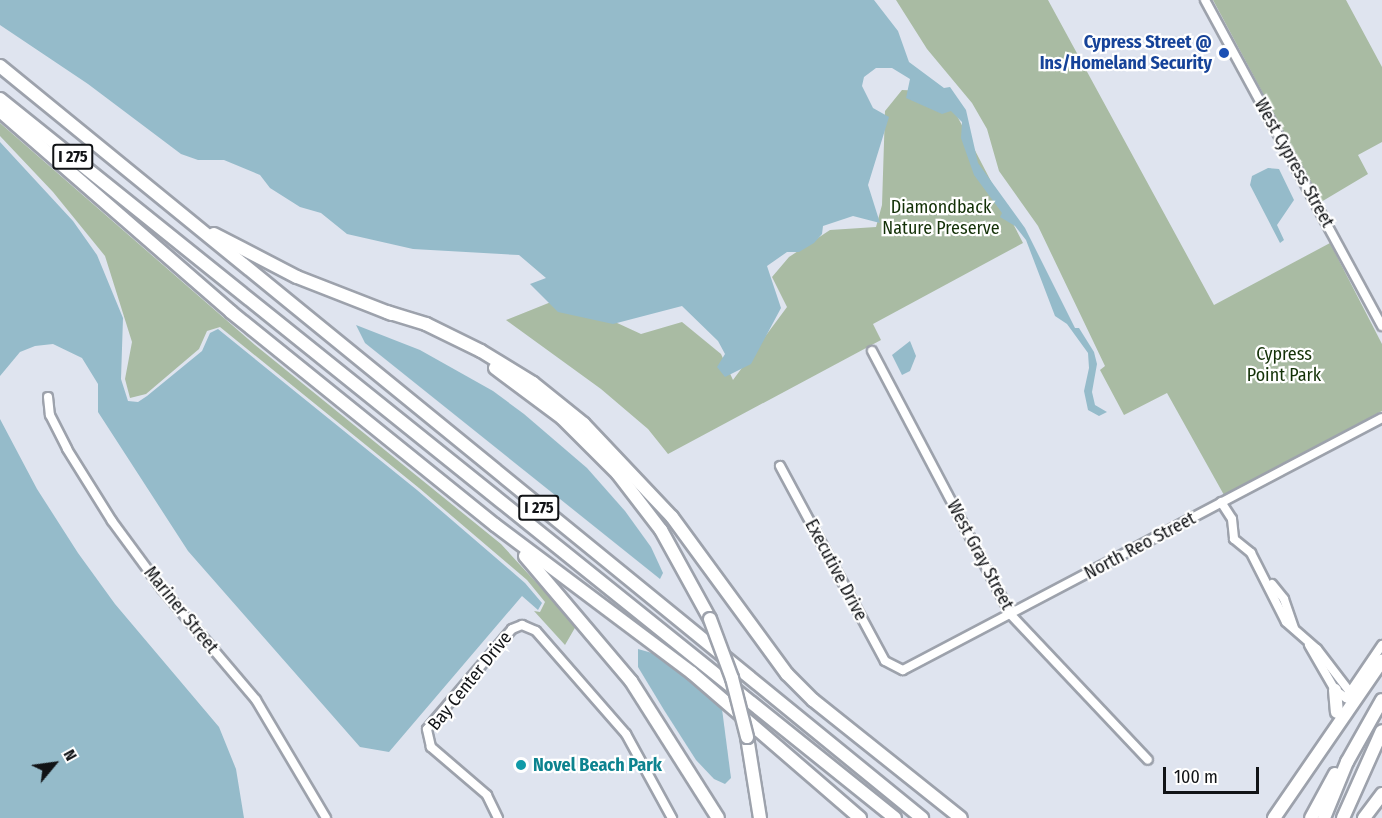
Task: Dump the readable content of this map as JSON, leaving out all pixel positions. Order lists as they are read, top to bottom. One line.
{"streets":{"highway":["I 275"],"street":["West Cypress Street","North Reo Street","West Gray Street","Executive Drive","Mariner Street","Bay Center Drive"]},"crossings":[["North Reo Street","West Gray Street"],["North Reo Street","Executive Drive"]],"parks":["Diamondback Nature Preserve","Cypress Point Park"],"places":["Cypress Street @ Ins/Homeland Security","Novel Beach Park"],"scale_bar":"100 m","north":"top right"}
